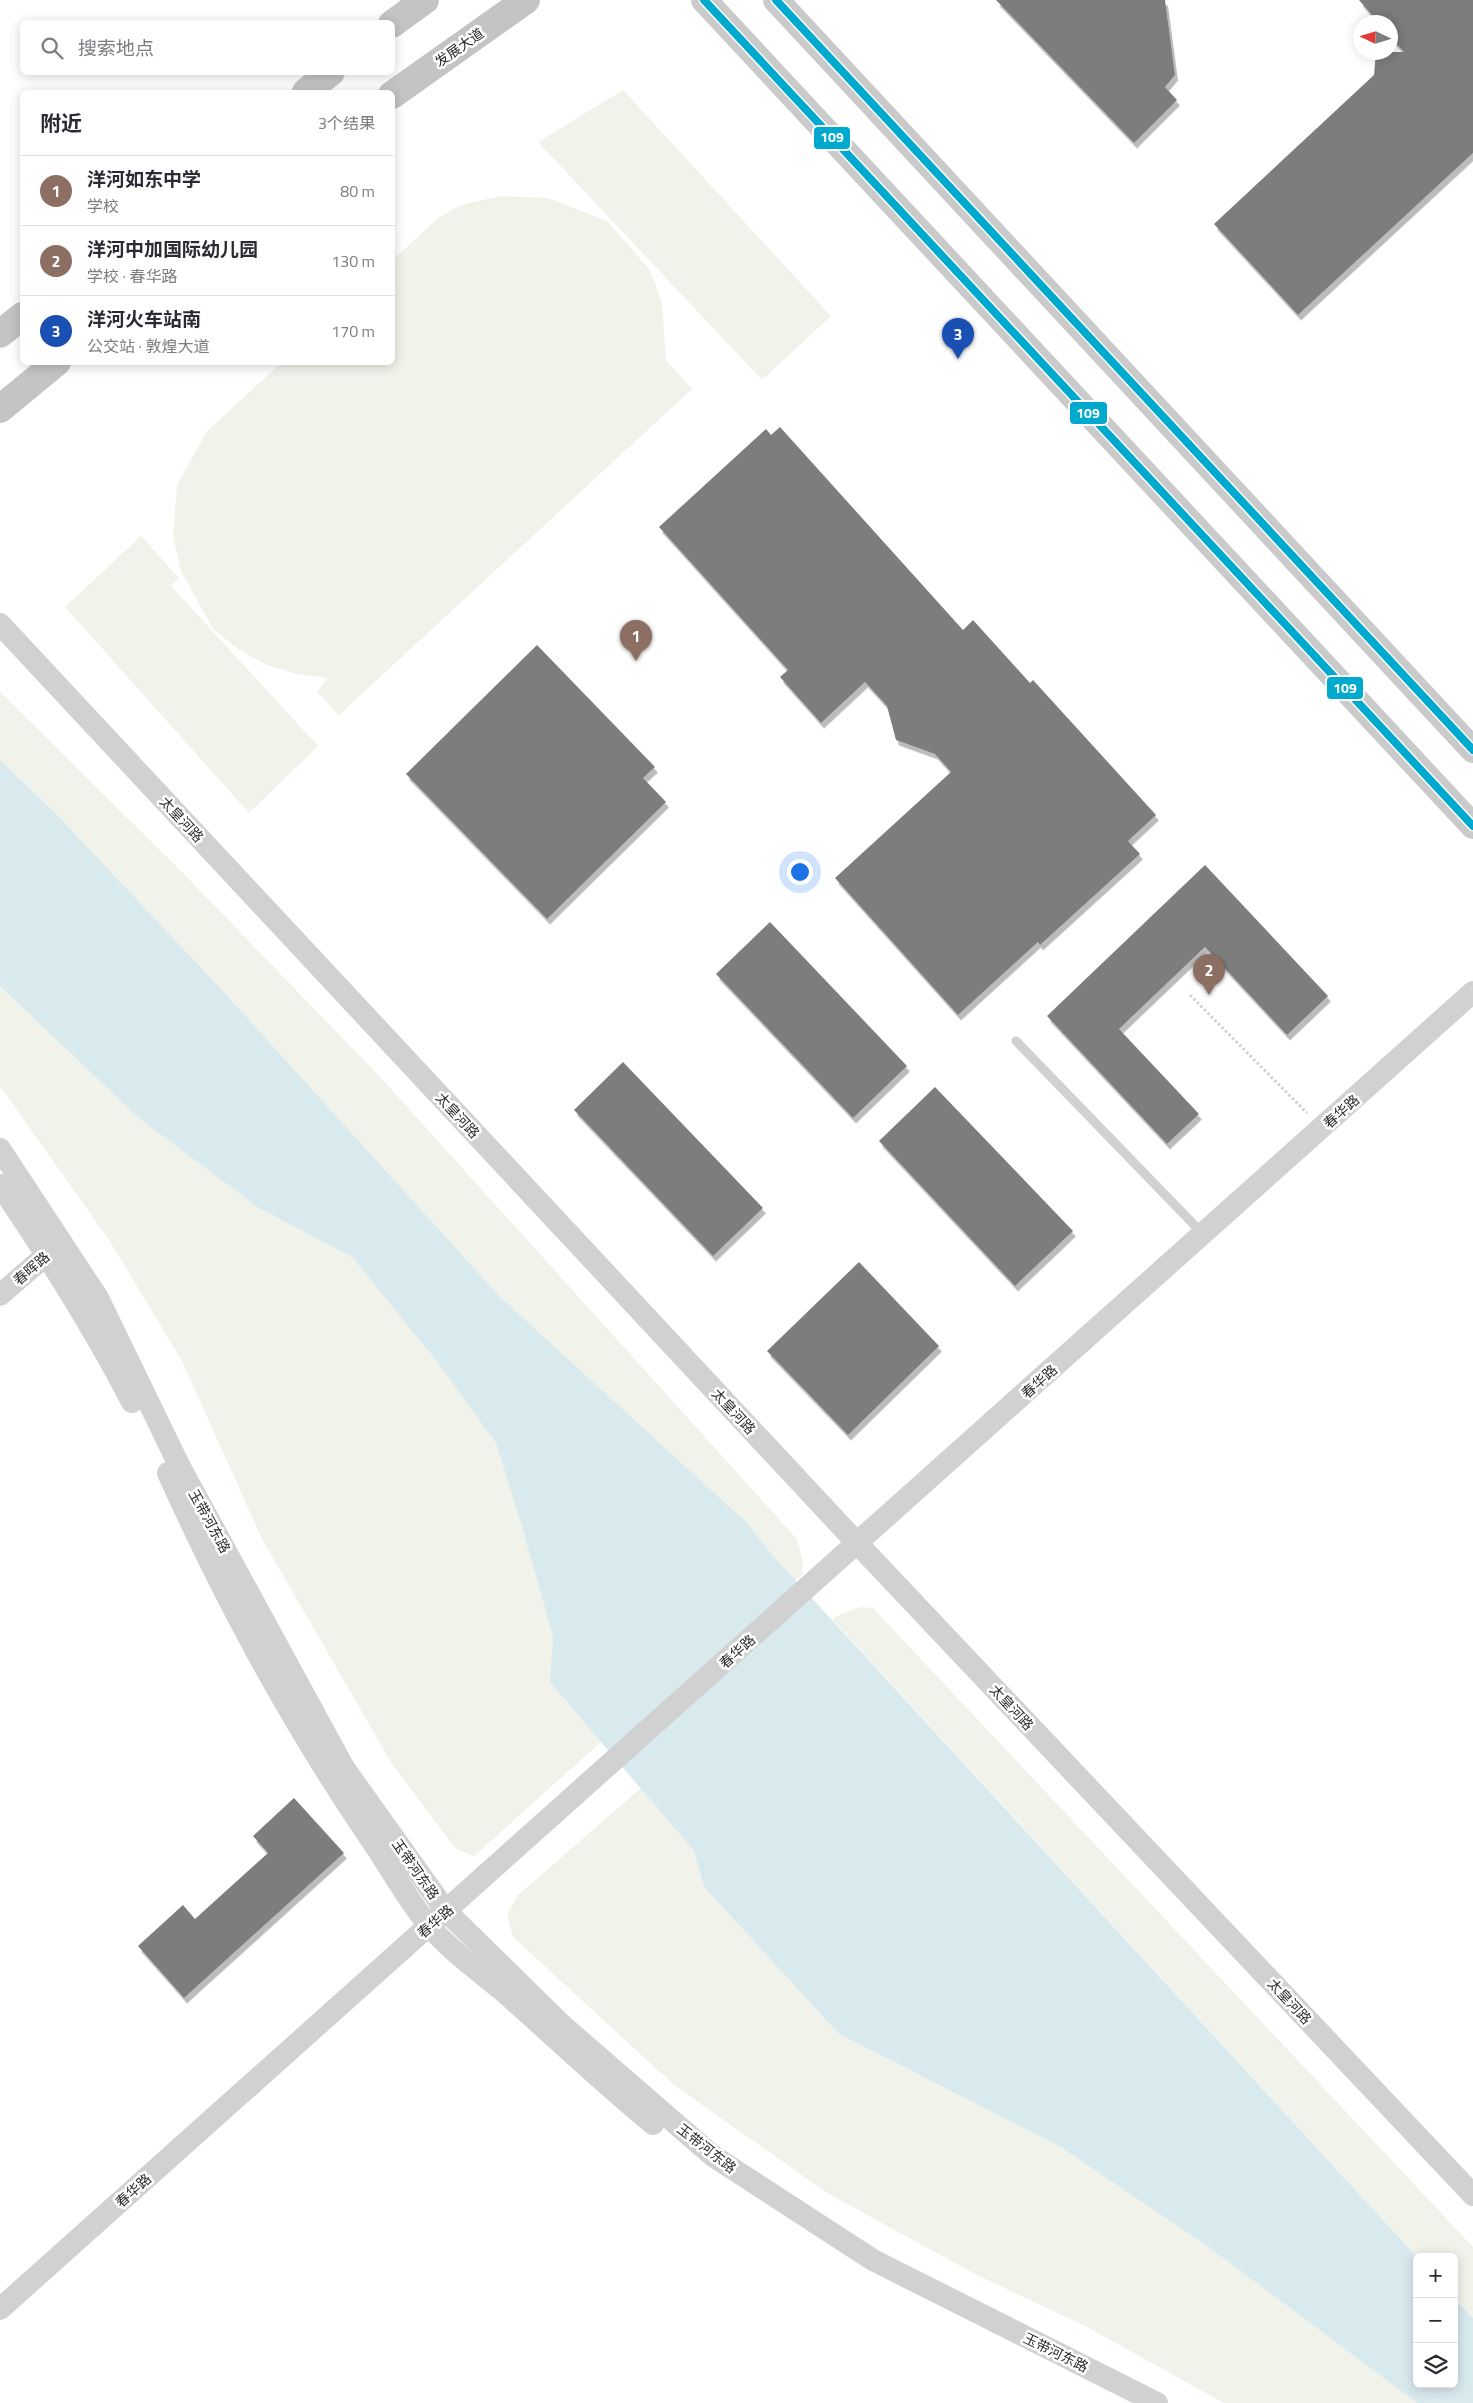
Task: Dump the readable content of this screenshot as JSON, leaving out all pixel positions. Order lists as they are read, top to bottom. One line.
{"streets":{"main road":["发展大道"],"street":["太皇河路","春华路","春晖路","玉带河东路"]},"crossings":[["太皇河路","春华路"],["春华路","玉带河东路"],["春晖路","玉带河东路"]],"lines":["transit line 109"],"north":"left","page":{"search":"搜索地点","heading":["附近","3个结果"],"list":[{"mark":"1","name":"洋河如东中学","note":"学校","value":"80 m"},{"mark":"2","name":"洋河中加国际幼儿园","note":"学校 · 春华路","value":"130 m"},{"mark":"3","name":"洋河火车站南","note":"公交站 · 敦煌大道","value":"170 m"}],"pins":["3","1","2"],"map_buttons":["+","−"]}}
